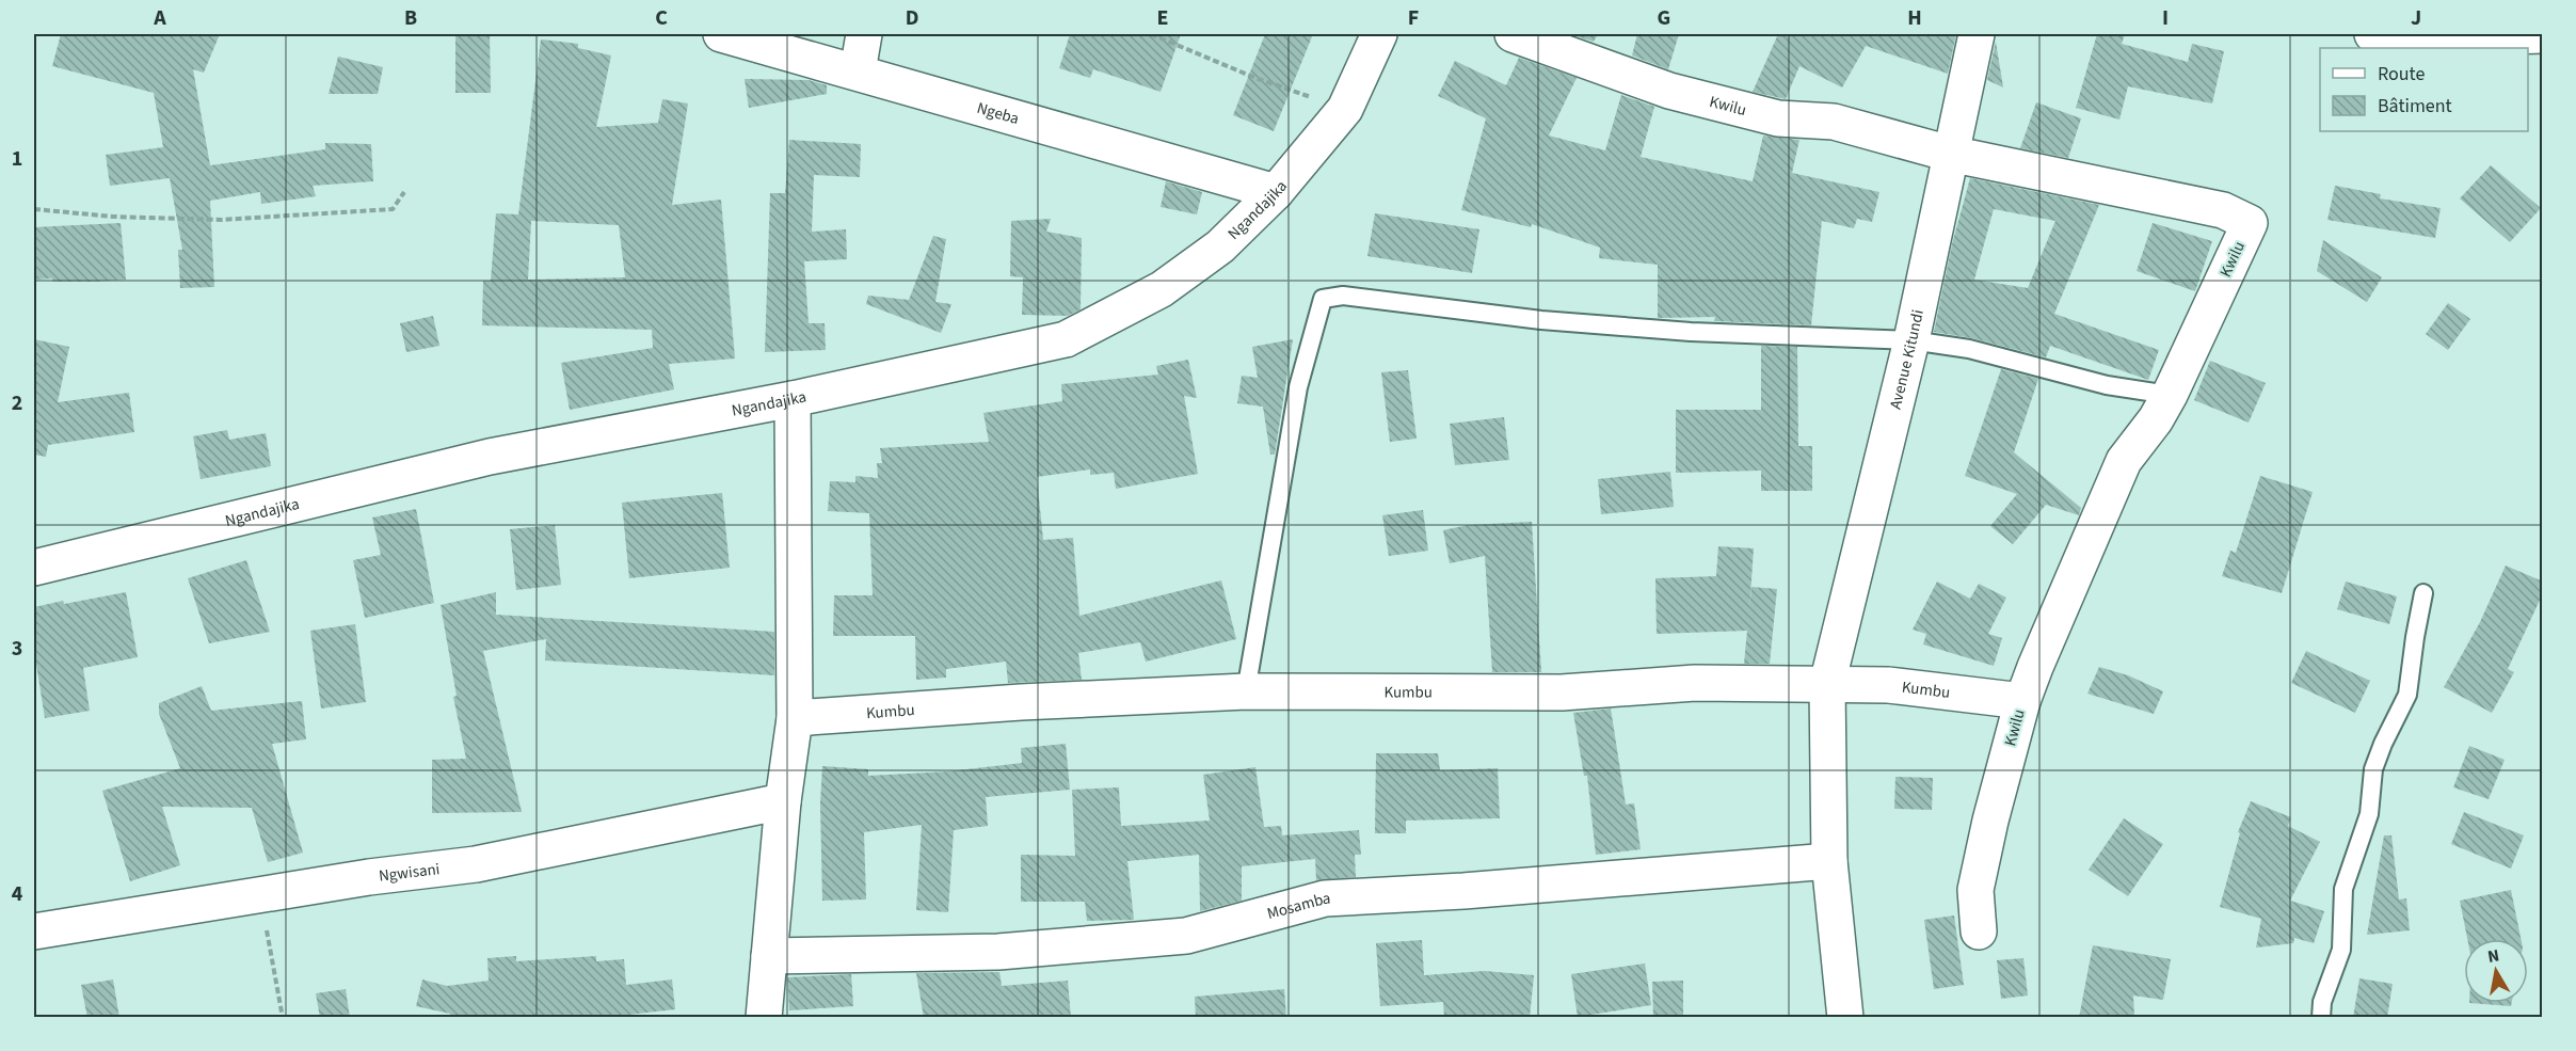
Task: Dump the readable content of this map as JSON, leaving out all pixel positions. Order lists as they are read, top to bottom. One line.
{"streets":{"street":["Kwilu","Ngeba","Ngandajika","Avenue Kitundi","Kumbu","Ngwisani","Mosamba"]},"crossings":[["Kwilu","Avenue Kitundi"],["Kwilu","Kumbu"],["Ngeba","Ngandajika"],["Avenue Kitundi","Kumbu"],["Avenue Kitundi","Mosamba"]],"legend":["Route","Bâtiment"],"north":"top","grid":{"columns":["A","B","C","D","E","F","G","H","I","J"],"rows":["1","2","3","4"]}}
